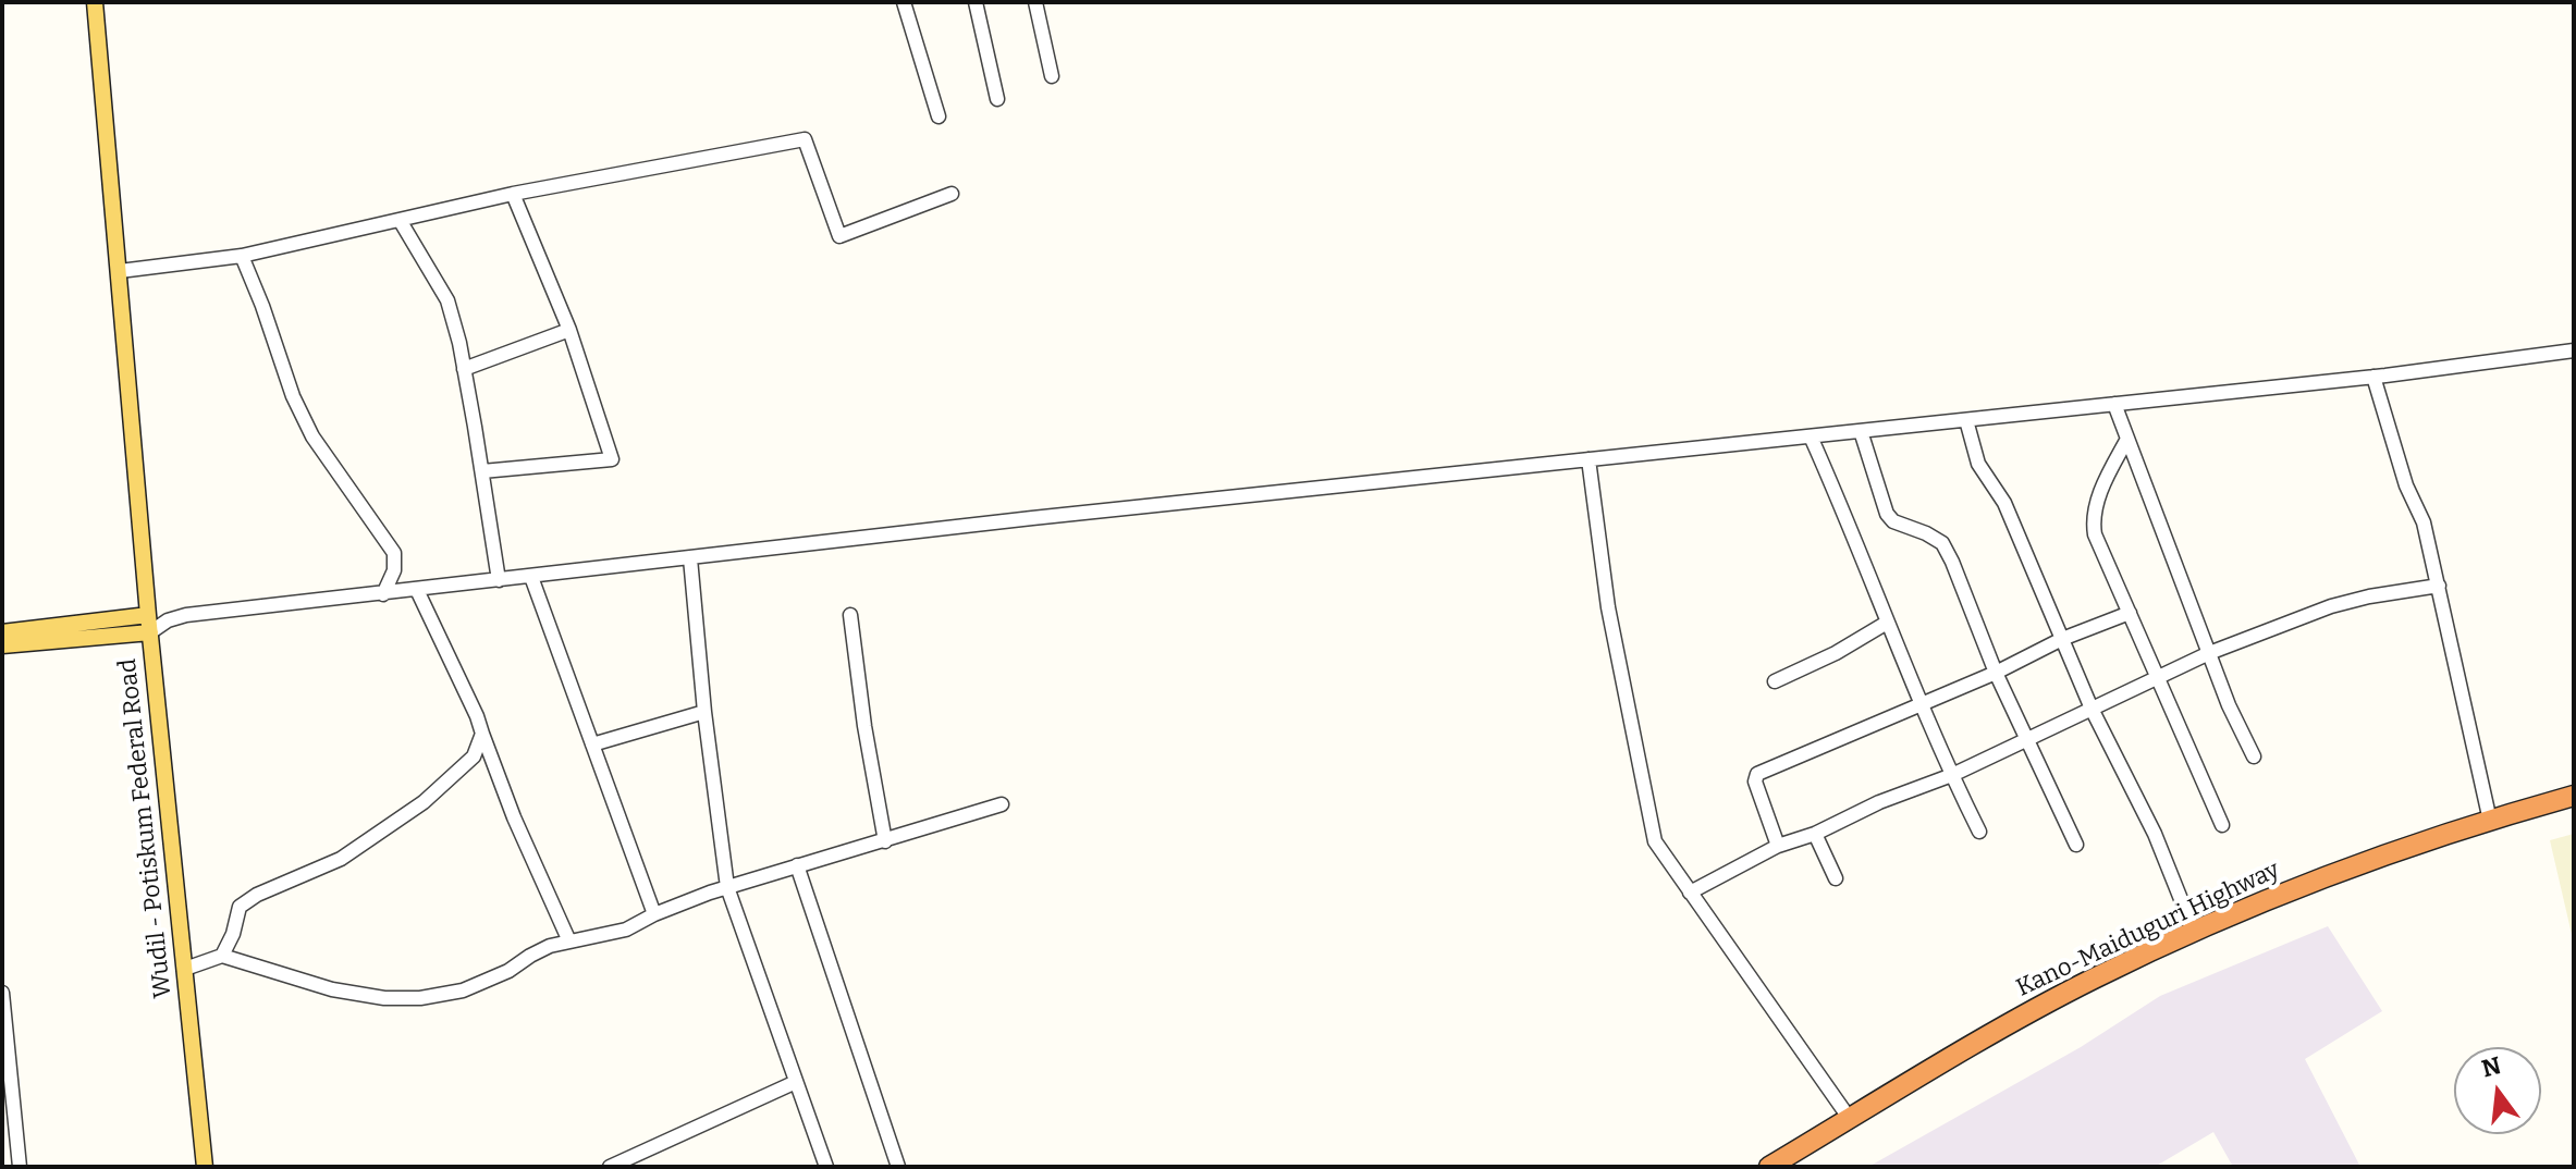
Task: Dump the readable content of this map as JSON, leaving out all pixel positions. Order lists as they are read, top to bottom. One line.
{"streets":{"highway":["Kano-Maiduguri Highway"],"main road":["Wudil - Potiskum Federal Road"]},"north":"top"}
